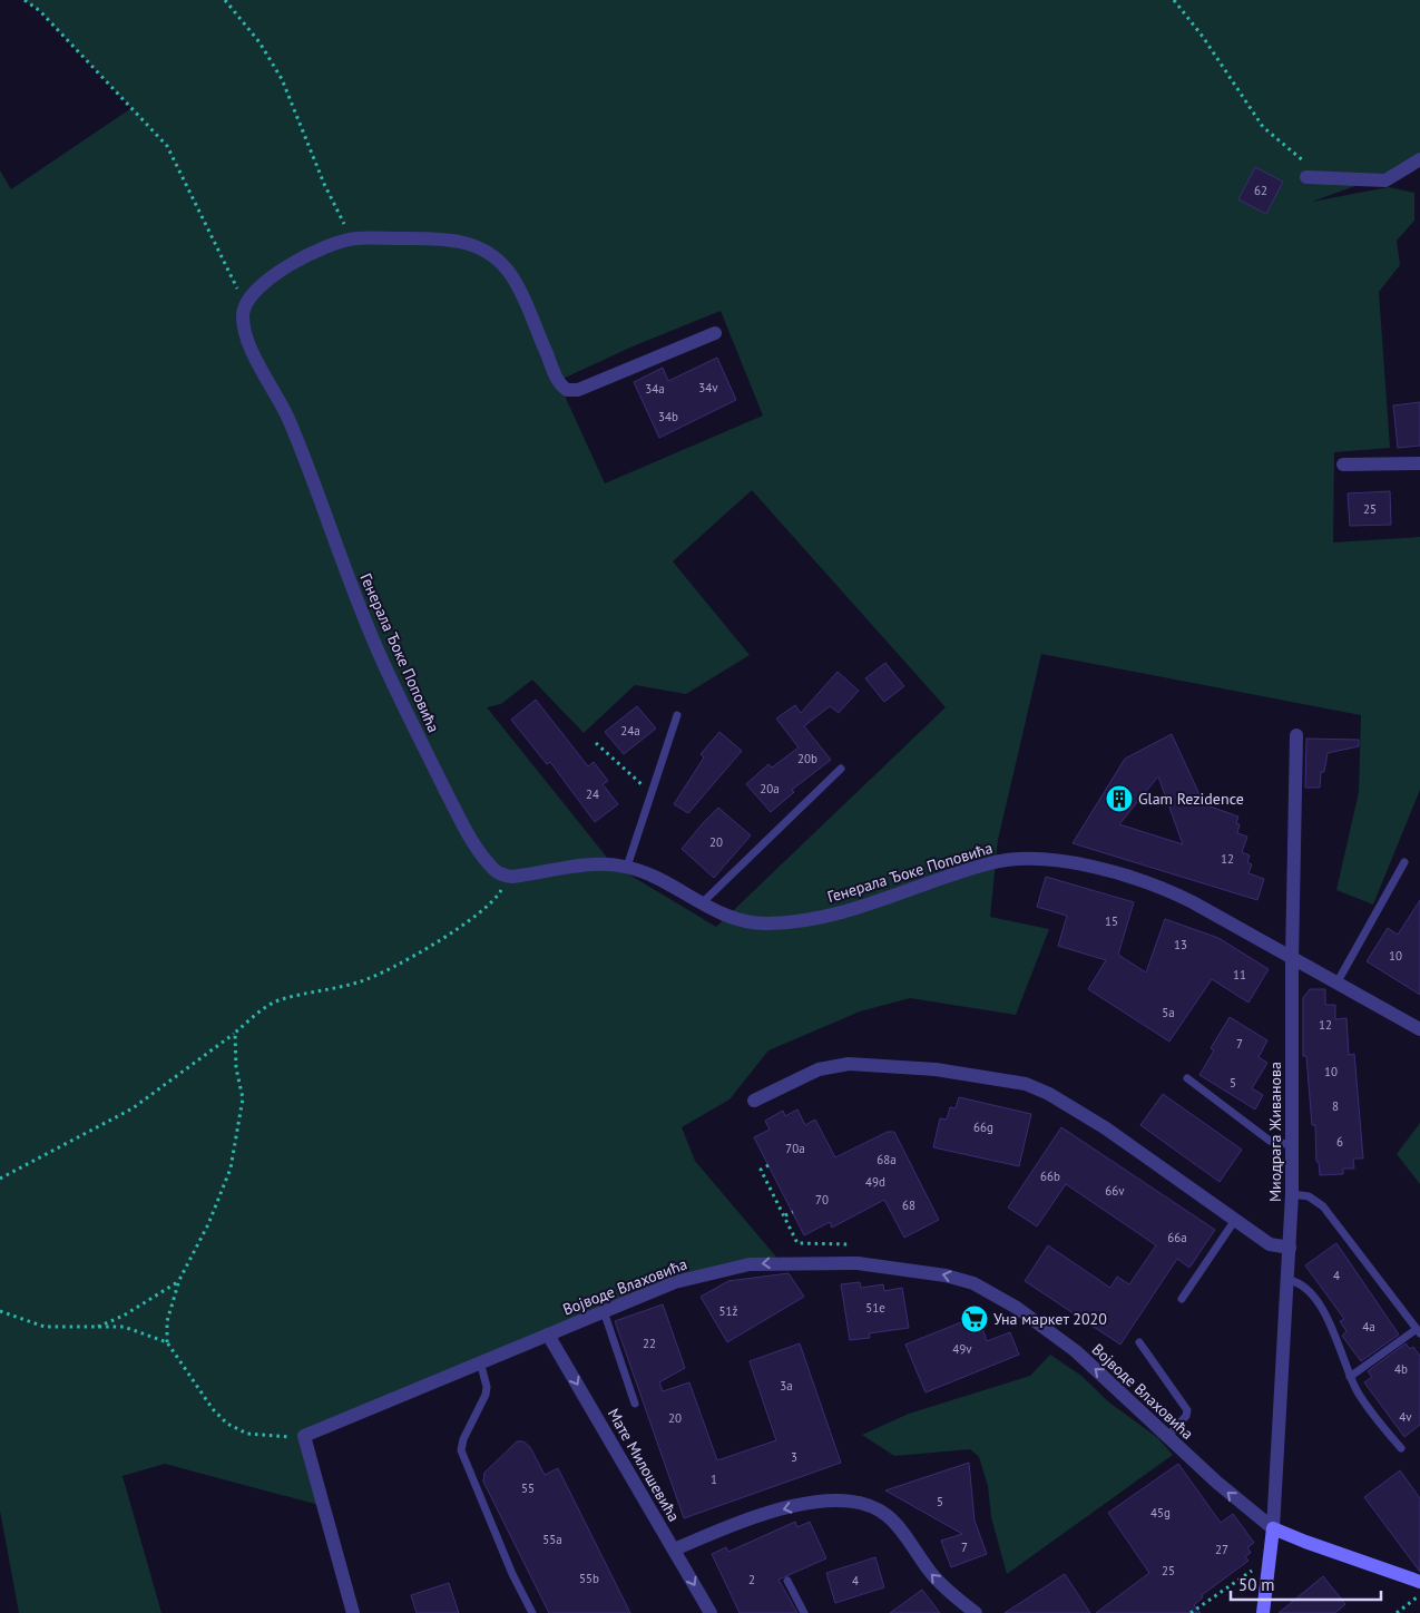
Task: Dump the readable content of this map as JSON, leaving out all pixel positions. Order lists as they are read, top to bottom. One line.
{"streets":{"street":["Генерала Ђоке Поповића","Миодрага Живанова","Војводе Влаховића","Мате Милошевића"]},"crossings":[["Генерала Ђоке Поповића","Миодрага Живанова"],["Миодрага Живанова","Војводе Влаховића"],["Војводе Влаховића","Мате Милошевића"]],"one_way":["Војводе Влаховића","Мате Милошевића"],"places":{"building":["Glam Rezidence"],"supermarket":["Уна маркет 2020"]},"house_numbers":["62","34v","34a","34b","25","24a","20b","20a","24","20","12","15","13","10","11","5a","12","7","10","5","8","66g","6","70a","68a","66b","49d","66v","70","68","66a","4","51e","51ž","4a","22","49v","4b","3a","4v","20","3","1","55","5","45g","55a","7","27","25","55b","2","4"],"scale_bar":"50 m"}
